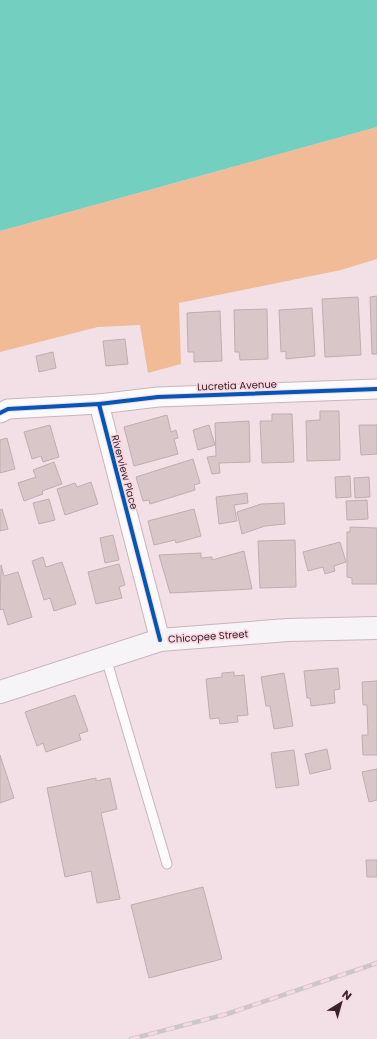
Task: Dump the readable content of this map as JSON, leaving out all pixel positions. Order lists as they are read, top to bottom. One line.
{"streets":{"main road":["Chicopee Street"],"street":["Lucretia Avenue","Riverview Place"]},"crossings":[["Lucretia Avenue","Riverview Place"],["Riverview Place","Chicopee Street"]],"north":"top right"}
